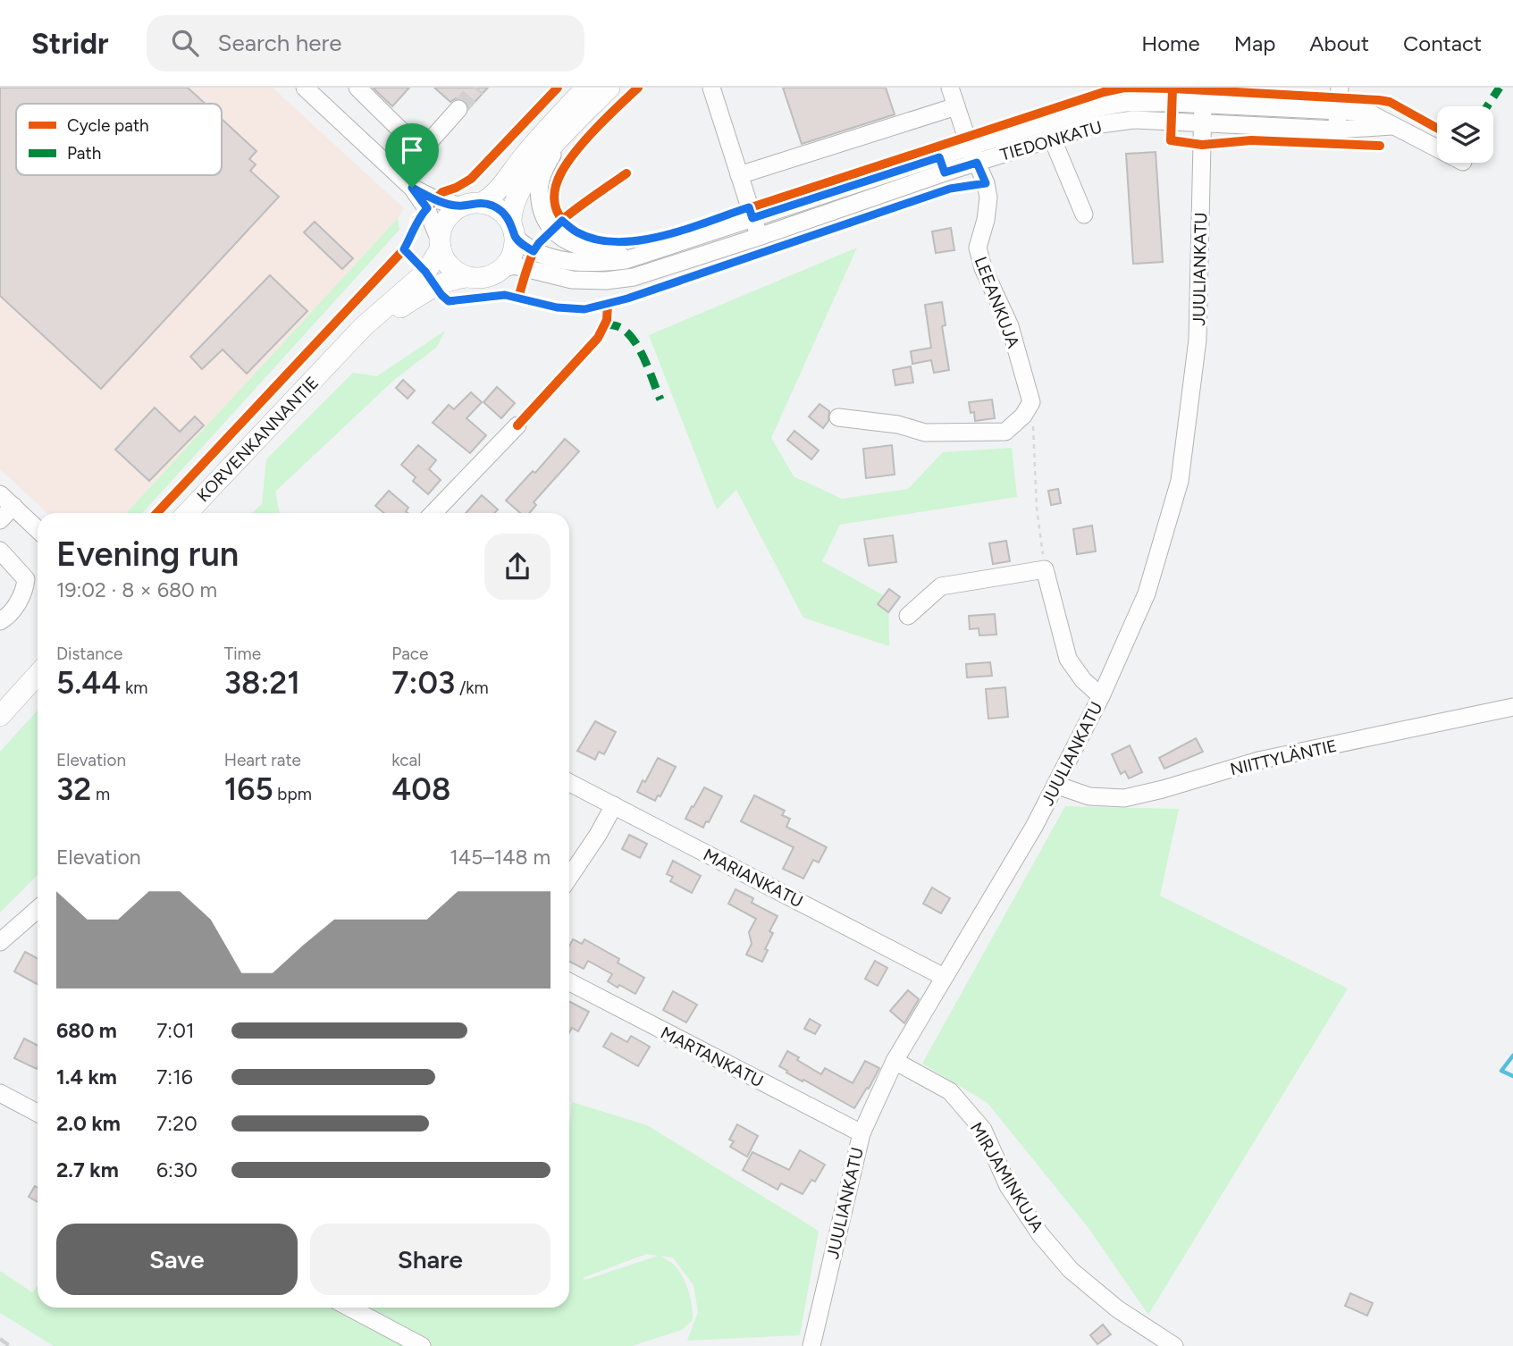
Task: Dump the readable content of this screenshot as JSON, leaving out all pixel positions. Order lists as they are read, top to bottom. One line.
{"streets":{"main road":["KORVENKANNANTIE"],"street":["TIEDONKATU","JUULIANKATU","LEEANKUJA","NIITTYLÄNTIE","MARIANKATU","MARTANKATU","MIRJAMINKUJA"]},"crossings":[["TIEDONKATU","JUULIANKATU"],["TIEDONKATU","LEEANKUJA"],["TIEDONKATU","KORVENKANNANTIE"],["JUULIANKATU","NIITTYLÄNTIE"],["JUULIANKATU","MARIANKATU"],["JUULIANKATU","MARTANKATU"],["JUULIANKATU","MIRJAMINKUJA"]],"legend":["Cycle path","Path"],"page":{"header":"Stridr","search":"Search here","nav":["Home","Map","About","Contact"],"heading":["Evening run","19:02 · 8 × 680 m"],"stats":[["Distance","5.44 km"],["Time","38:21"],["Pace","7:03 /km"],["Elevation","32 m"],["Heart rate","165 bpm"],["kcal","408"]],"chart":["Elevation","145–148 m"],"list":[{"name":"680 m","note":"7:01"},{"name":"1.4 km","note":"7:16"},{"name":"2.0 km","note":"7:20"},{"name":"2.7 km","note":"6:30"}],"buttons":["Save","Share"]}}
